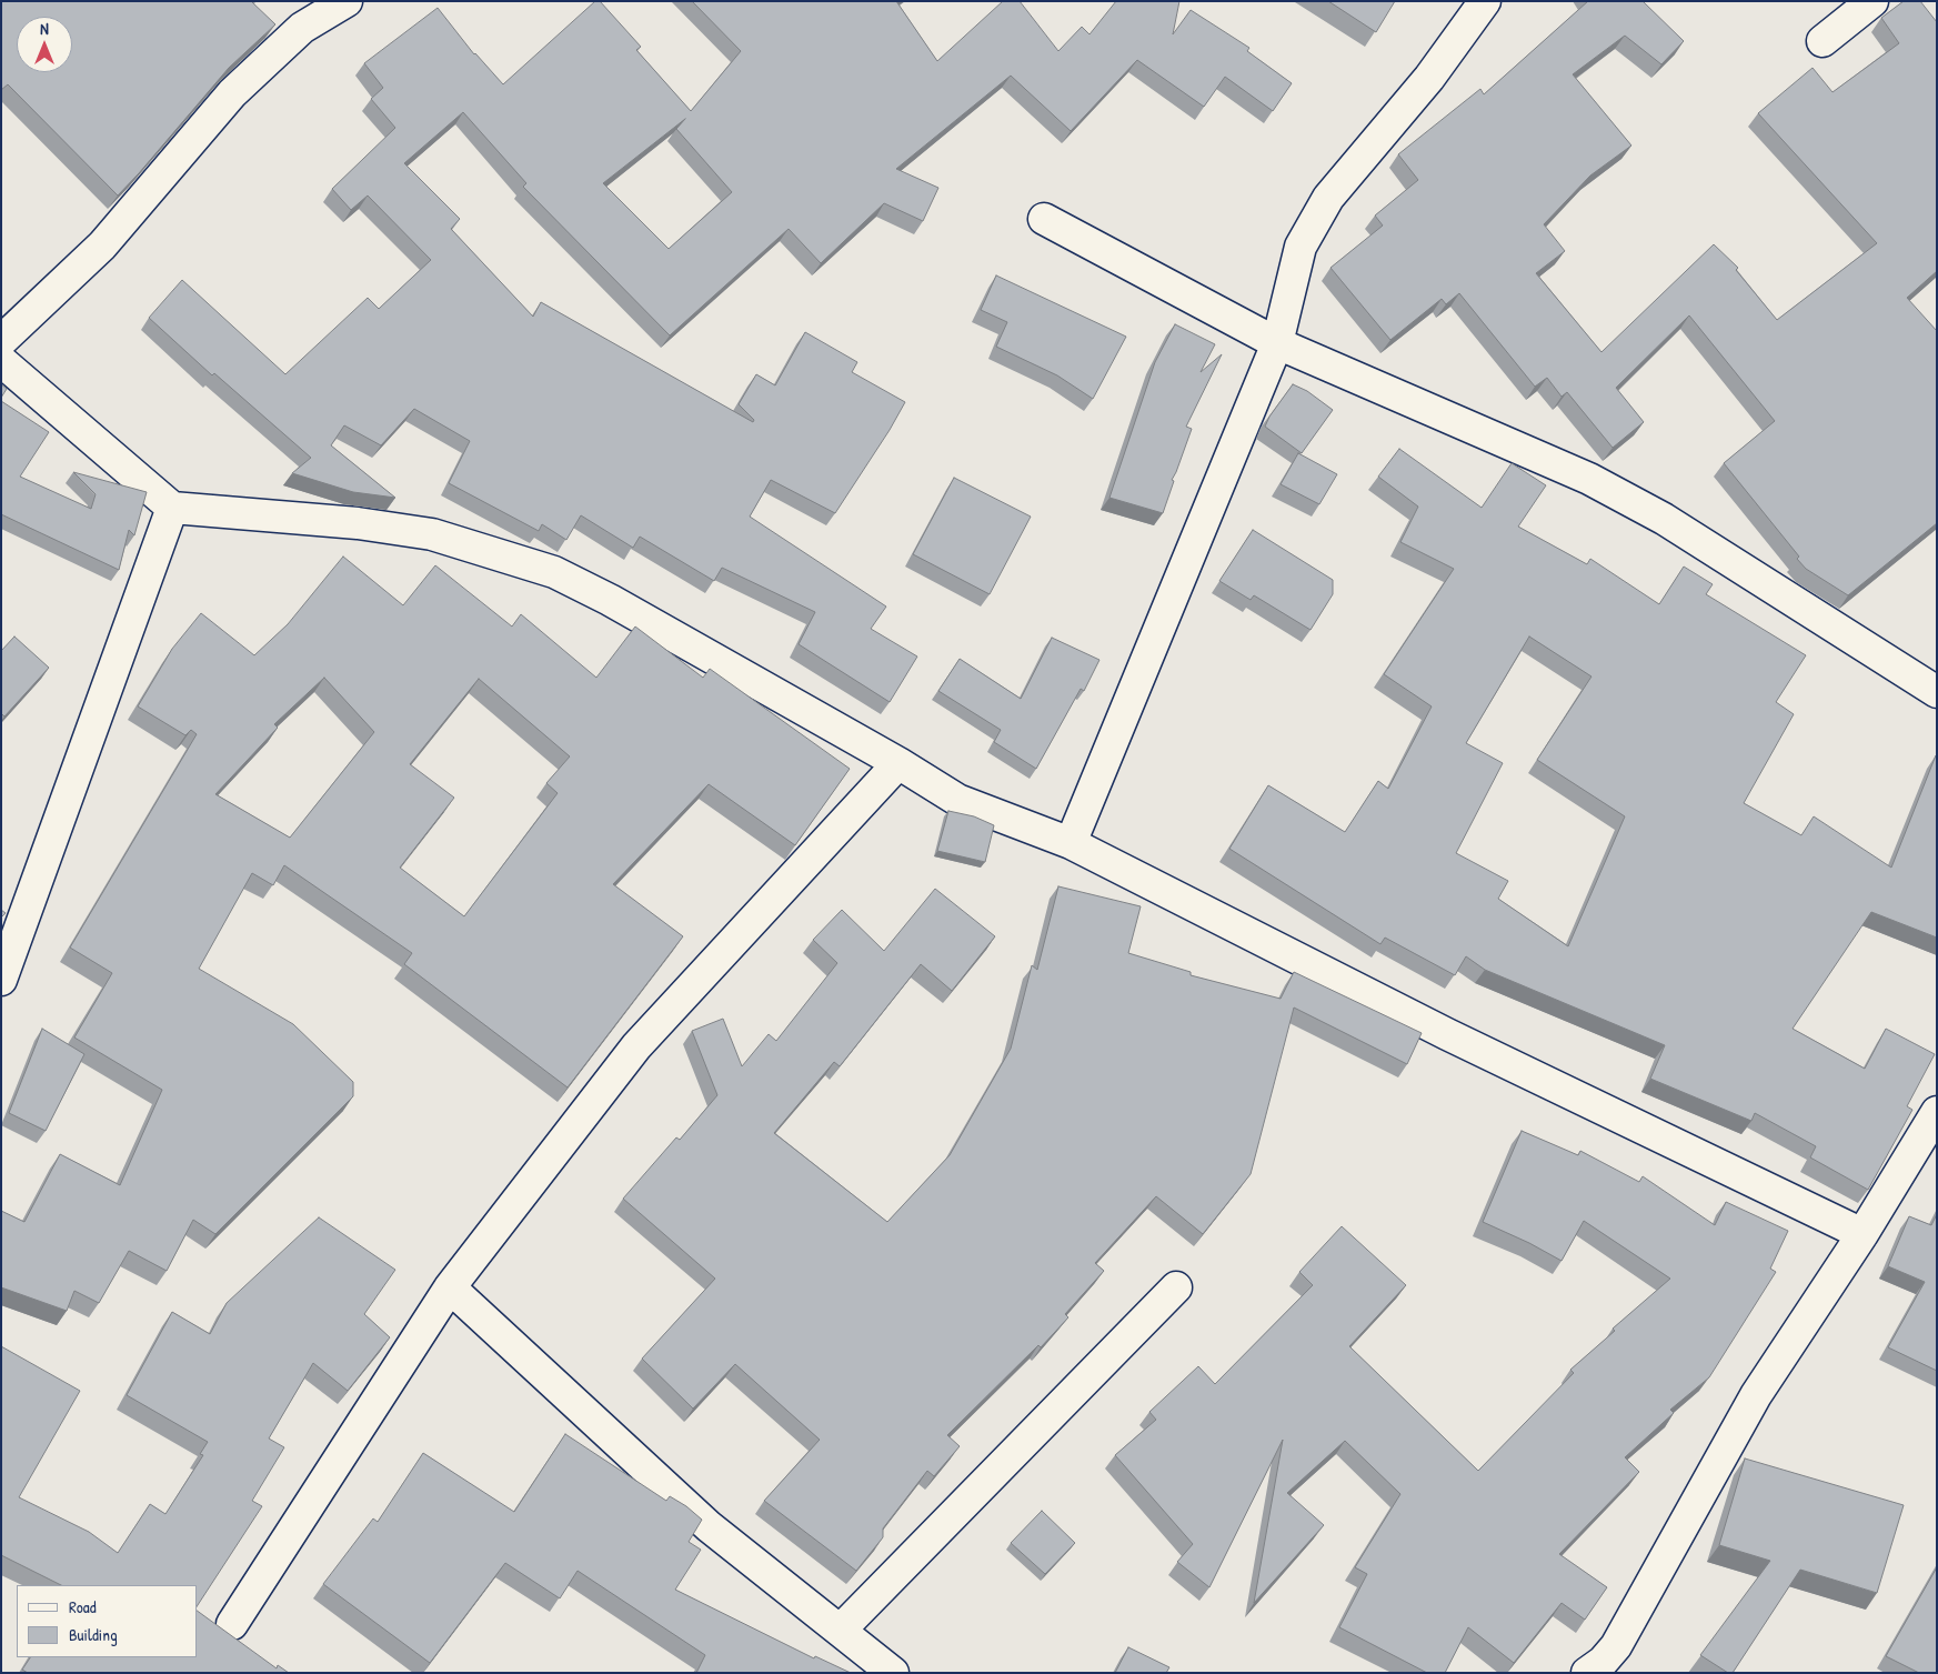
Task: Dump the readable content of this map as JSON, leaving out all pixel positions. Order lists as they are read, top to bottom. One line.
{"legend":["Road","Building"],"north":"top"}
